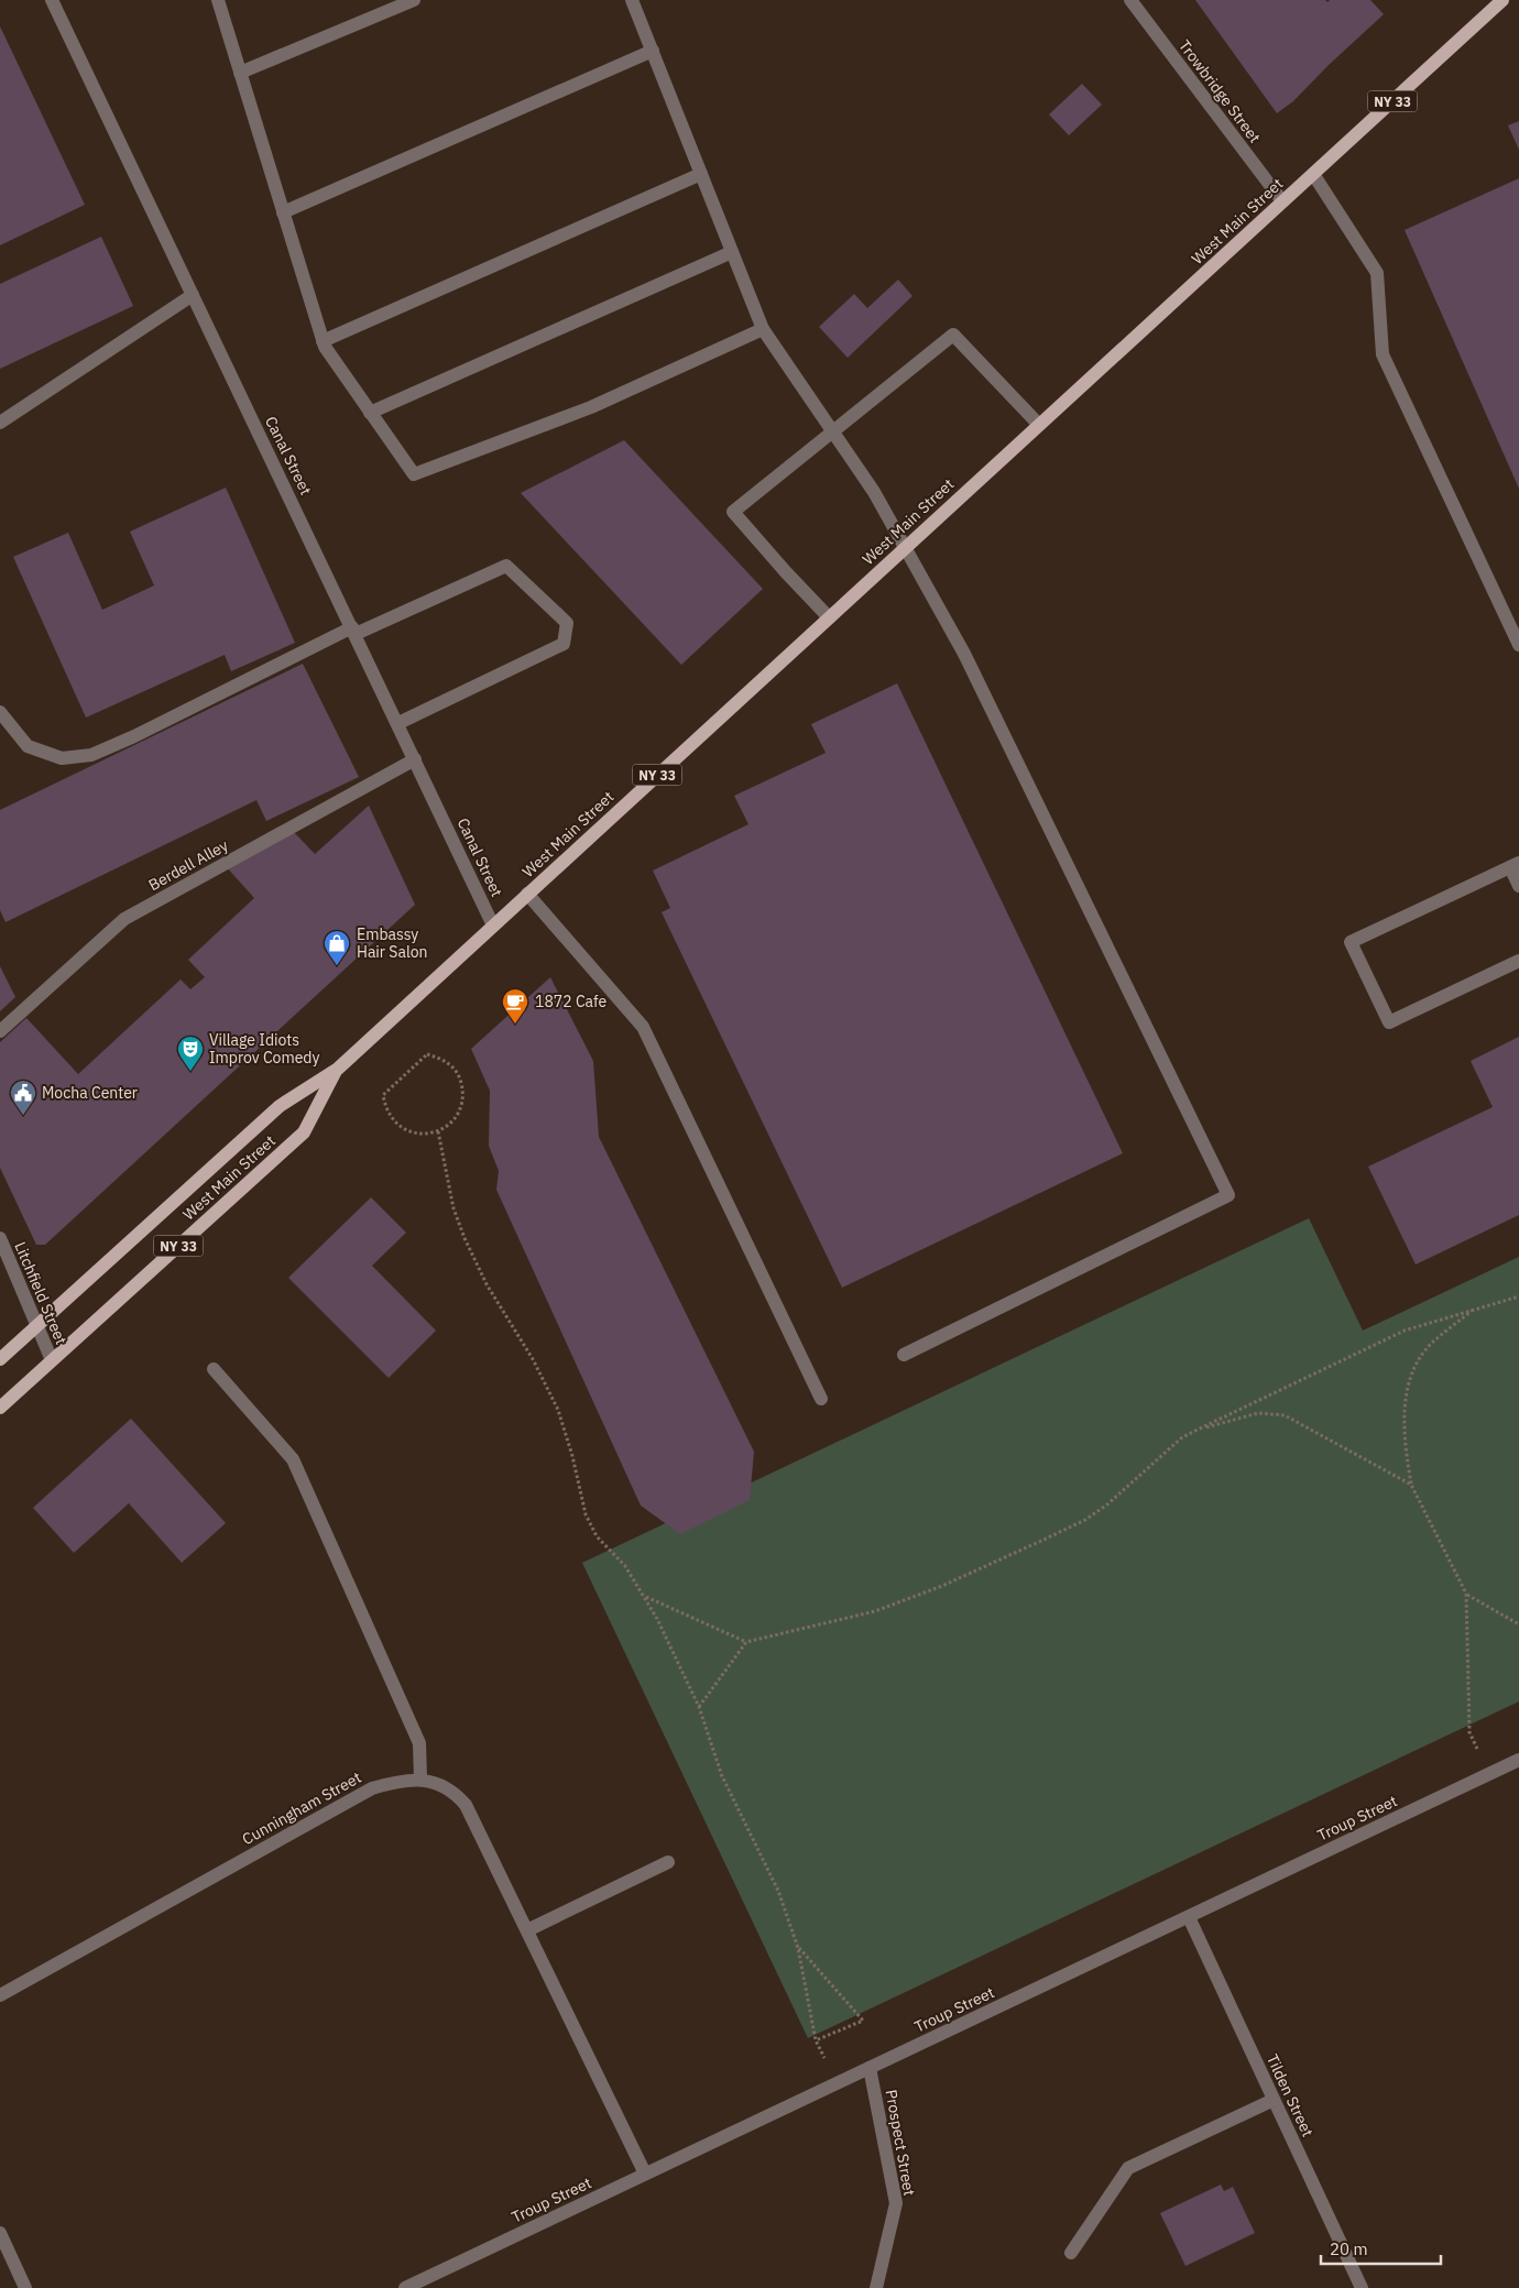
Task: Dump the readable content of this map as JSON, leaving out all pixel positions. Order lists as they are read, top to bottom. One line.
{"streets":{"main road":["NY 33","West Main Street"],"street":["Trowbridge Street","Canal Street","Berdell Alley","Litchfield Street","Cunningham Street","Troup Street","Tilden Street","Prospect Street"]},"crossings":[["Trowbridge Street","West Main Street"],["West Main Street","Canal Street"],["West Main Street","Litchfield Street"],["Canal Street","Berdell Alley"],["Cunningham Street","Troup Street"],["Troup Street","Tilden Street"],["Troup Street","Prospect Street"]],"places":{"shop":["Embassy Hair Salon"],"cafe":["1872 Cafe"],"theatre":["Village Idiots Improv Comedy"],"public building":["Mocha Center"]},"scale_bar":"20 m"}
